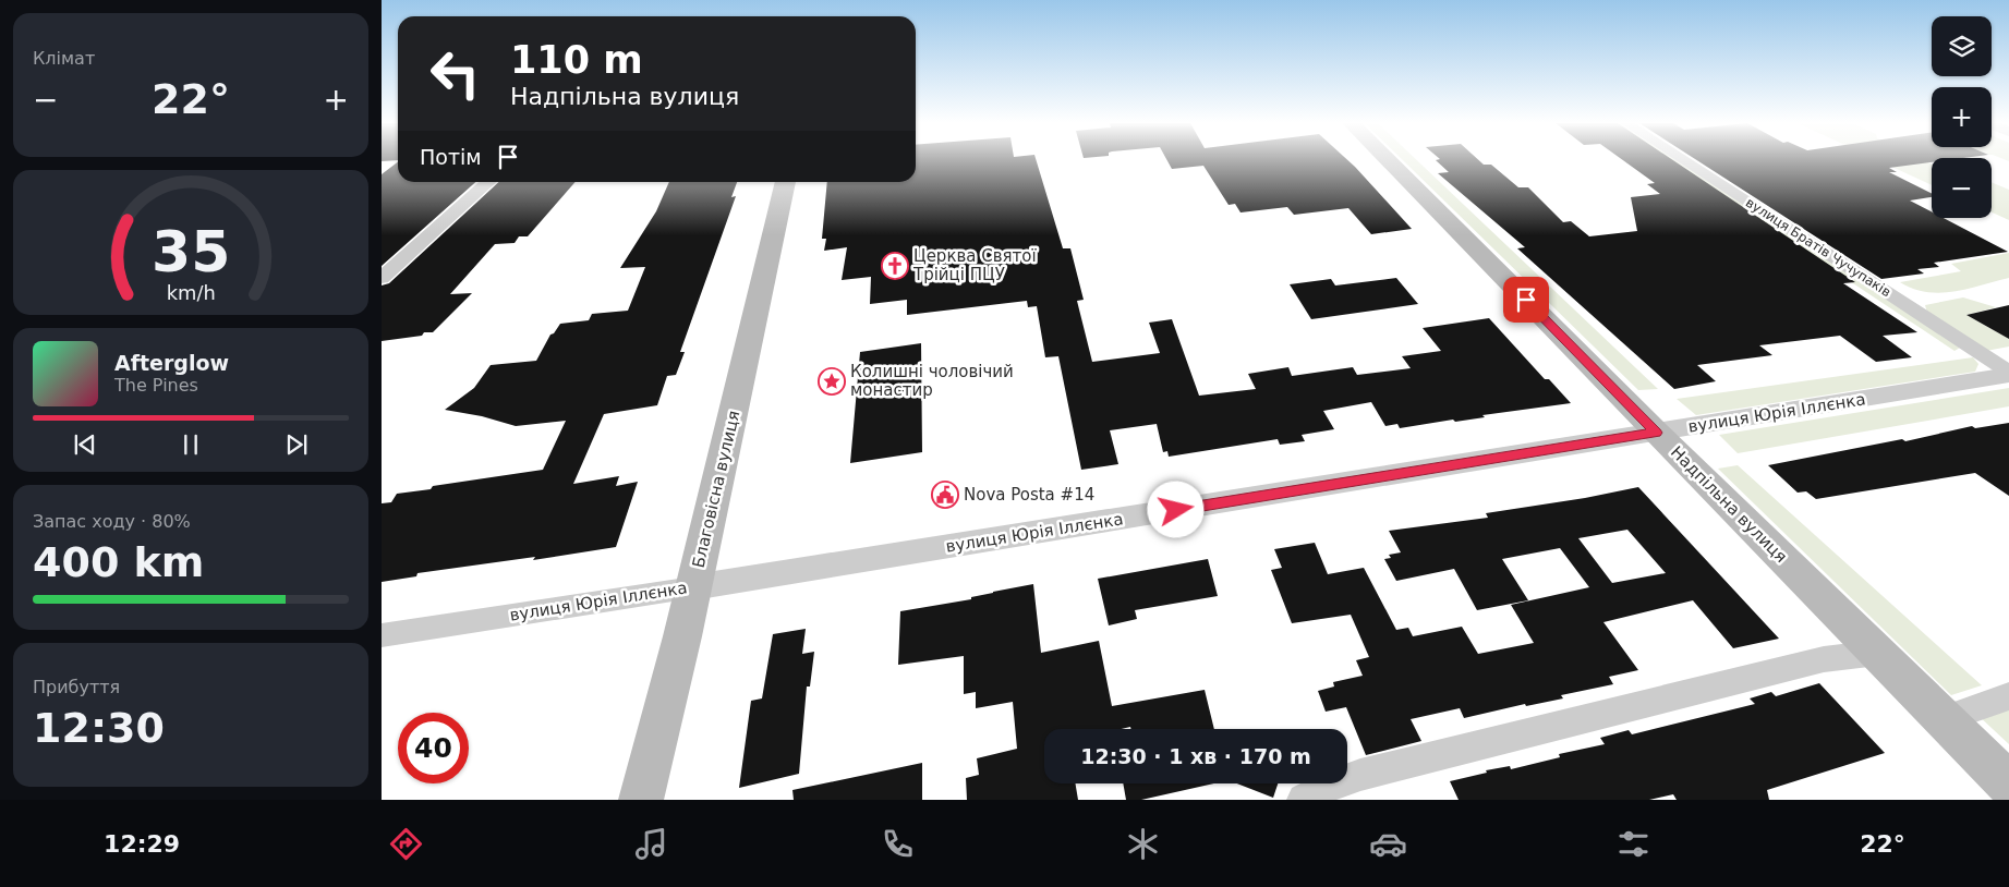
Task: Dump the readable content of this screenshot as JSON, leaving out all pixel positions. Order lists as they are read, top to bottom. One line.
{"streets":{"main road":["Благовісна вулиця","Надпільна вулиця"],"street":["вулиця Братів Чучупаків","вулиця Юрія Іллєнка"]},"crossings":[["вулиця Братів Чучупаків","вулиця Юрія Іллєнка"],["вулиця Юрія Іллєнка","Благовісна вулиця"],["вулиця Юрія Іллєнка","Надпільна вулиця"]],"places":{"church":["Церква Святої Трійці ПЦУ"],"place":["Колишні чоловічий монастир"],"public building":["Nova Posta #14"]},"page":{"tile":["Клімат",["Запас ходу · 80%","400 km"],["Прибуття","12:30"]],"map_buttons":["+","−"],"turn":["110 m","Надпільна вулиця"],"heat":["−","22°","+"],"then":"Потім","song":["Afterglow","The Pines"],"limit":"40","trip":"12:30 · 1 хв · 170 m","tabs":["12:29","22°"],"gauge":["35","km/h"]}}
